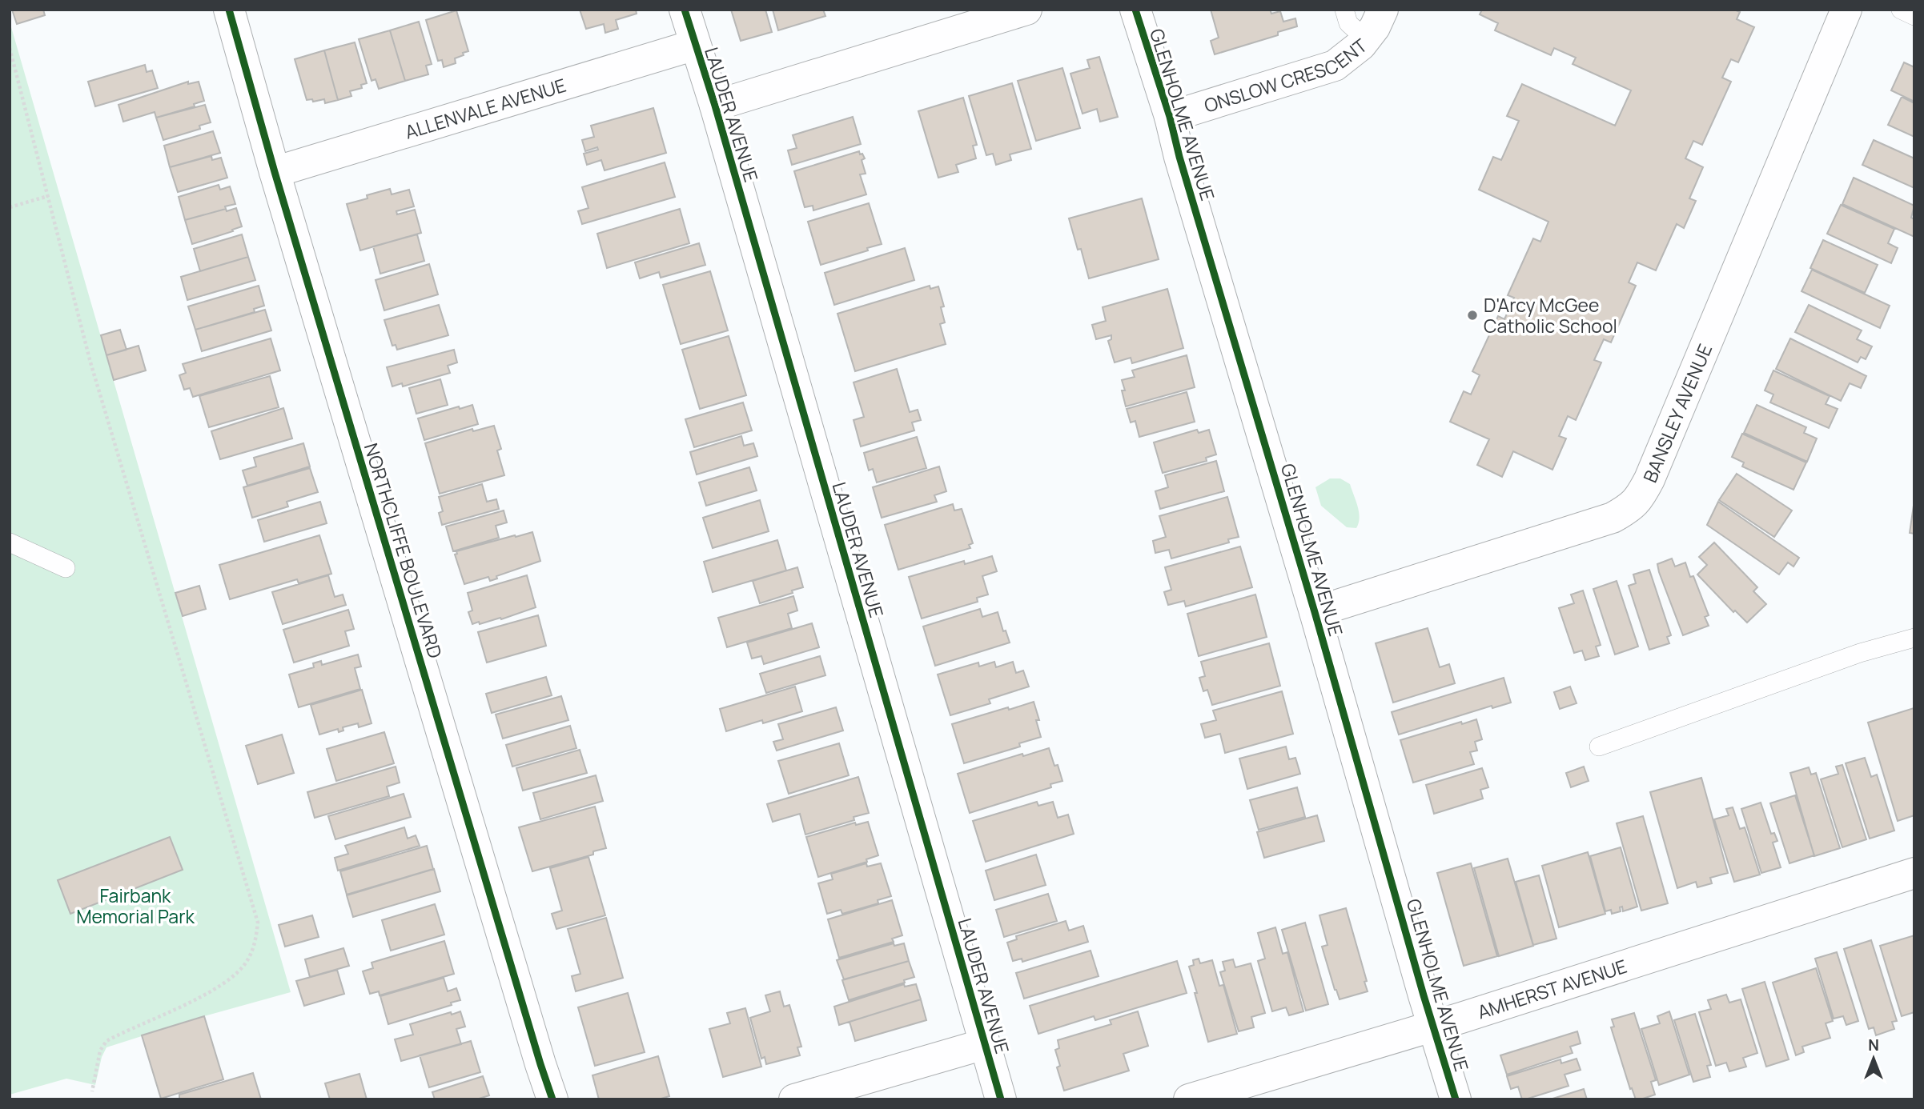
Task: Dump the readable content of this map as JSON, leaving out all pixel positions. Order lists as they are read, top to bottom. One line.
{"streets":{"street":["ONSLOW CRESCENT","ALLENVALE AVENUE","LAUDER AVENUE","GLENHOLME AVENUE","BANSLEY AVENUE","NORTHCLIFFE BOULEVARD","AMHERST AVENUE"]},"crossings":[["ONSLOW CRESCENT","GLENHOLME AVENUE"],["ALLENVALE AVENUE","LAUDER AVENUE"],["ALLENVALE AVENUE","NORTHCLIFFE BOULEVARD"],["GLENHOLME AVENUE","BANSLEY AVENUE"],["GLENHOLME AVENUE","AMHERST AVENUE"]],"parks":["Fairbank Memorial Park"],"places":["D'Arcy McGee Catholic School"],"north":"top"}
